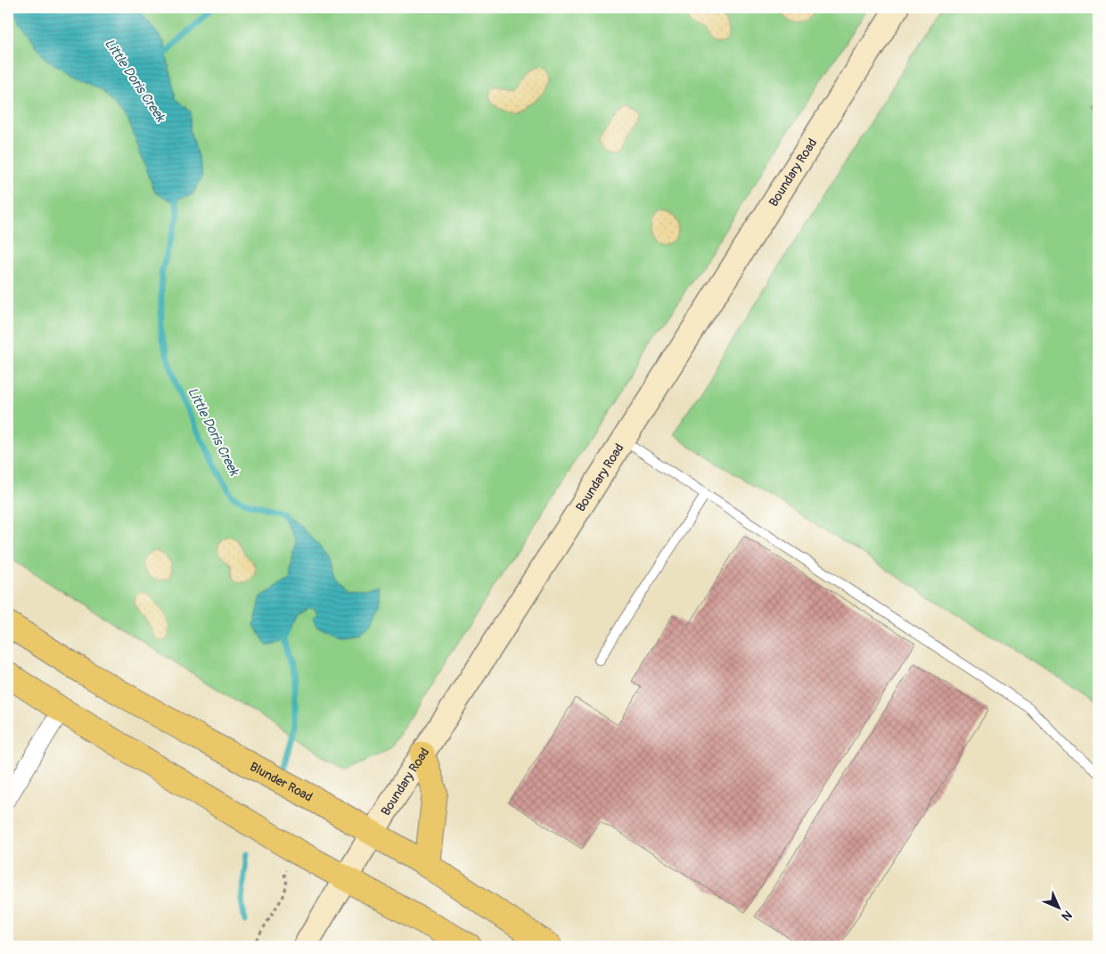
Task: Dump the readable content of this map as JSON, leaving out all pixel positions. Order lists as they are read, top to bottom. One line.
{"streets":{"main road":["Blunder Road"],"street":["Boundary Road"]},"crossings":[["Boundary Road","Blunder Road"]],"water":["Little Doris Creek"],"north":"bottom right"}
